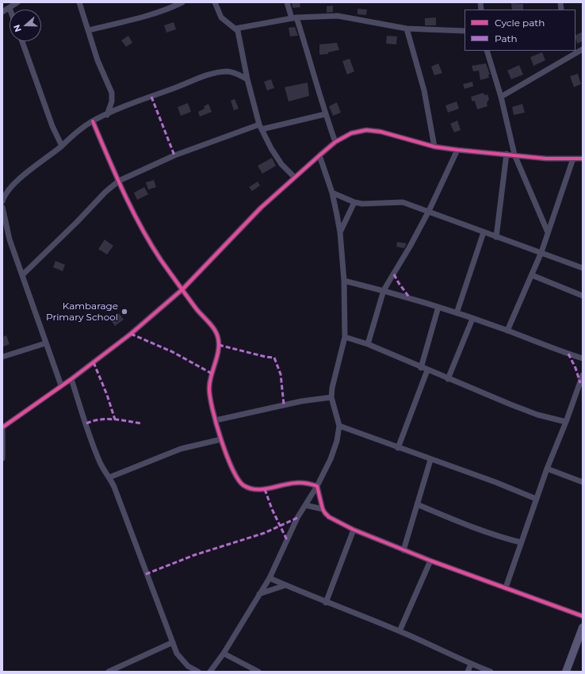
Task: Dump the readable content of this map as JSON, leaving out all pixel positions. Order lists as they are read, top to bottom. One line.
{"places":["Kambarage Primary School"],"legend":["Cycle path","Path"],"north":"left"}
